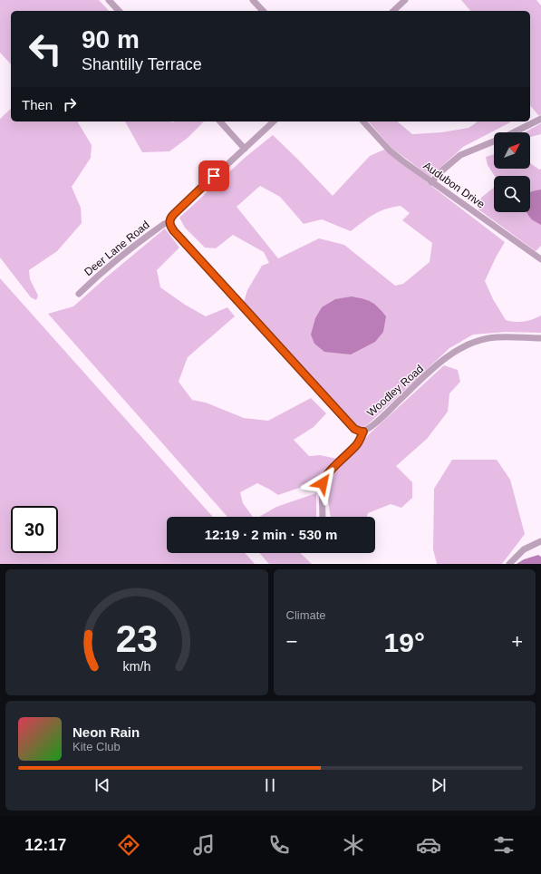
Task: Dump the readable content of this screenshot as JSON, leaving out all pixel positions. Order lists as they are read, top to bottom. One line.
{"streets":{"street":["Audubon Drive","Deer Lane Road","Woodley Road"]},"north":"top right","page":{"turn":["90 m","Shantilly Terrace"],"then":"Then","limit":"30","trip":"12:19 · 2 min · 530 m","tile":"Climate","heat":["−","19°","+"],"song":["Neon Rain","Kite Club"],"tabs":"12:17","gauge":["23","km/h"]}}
